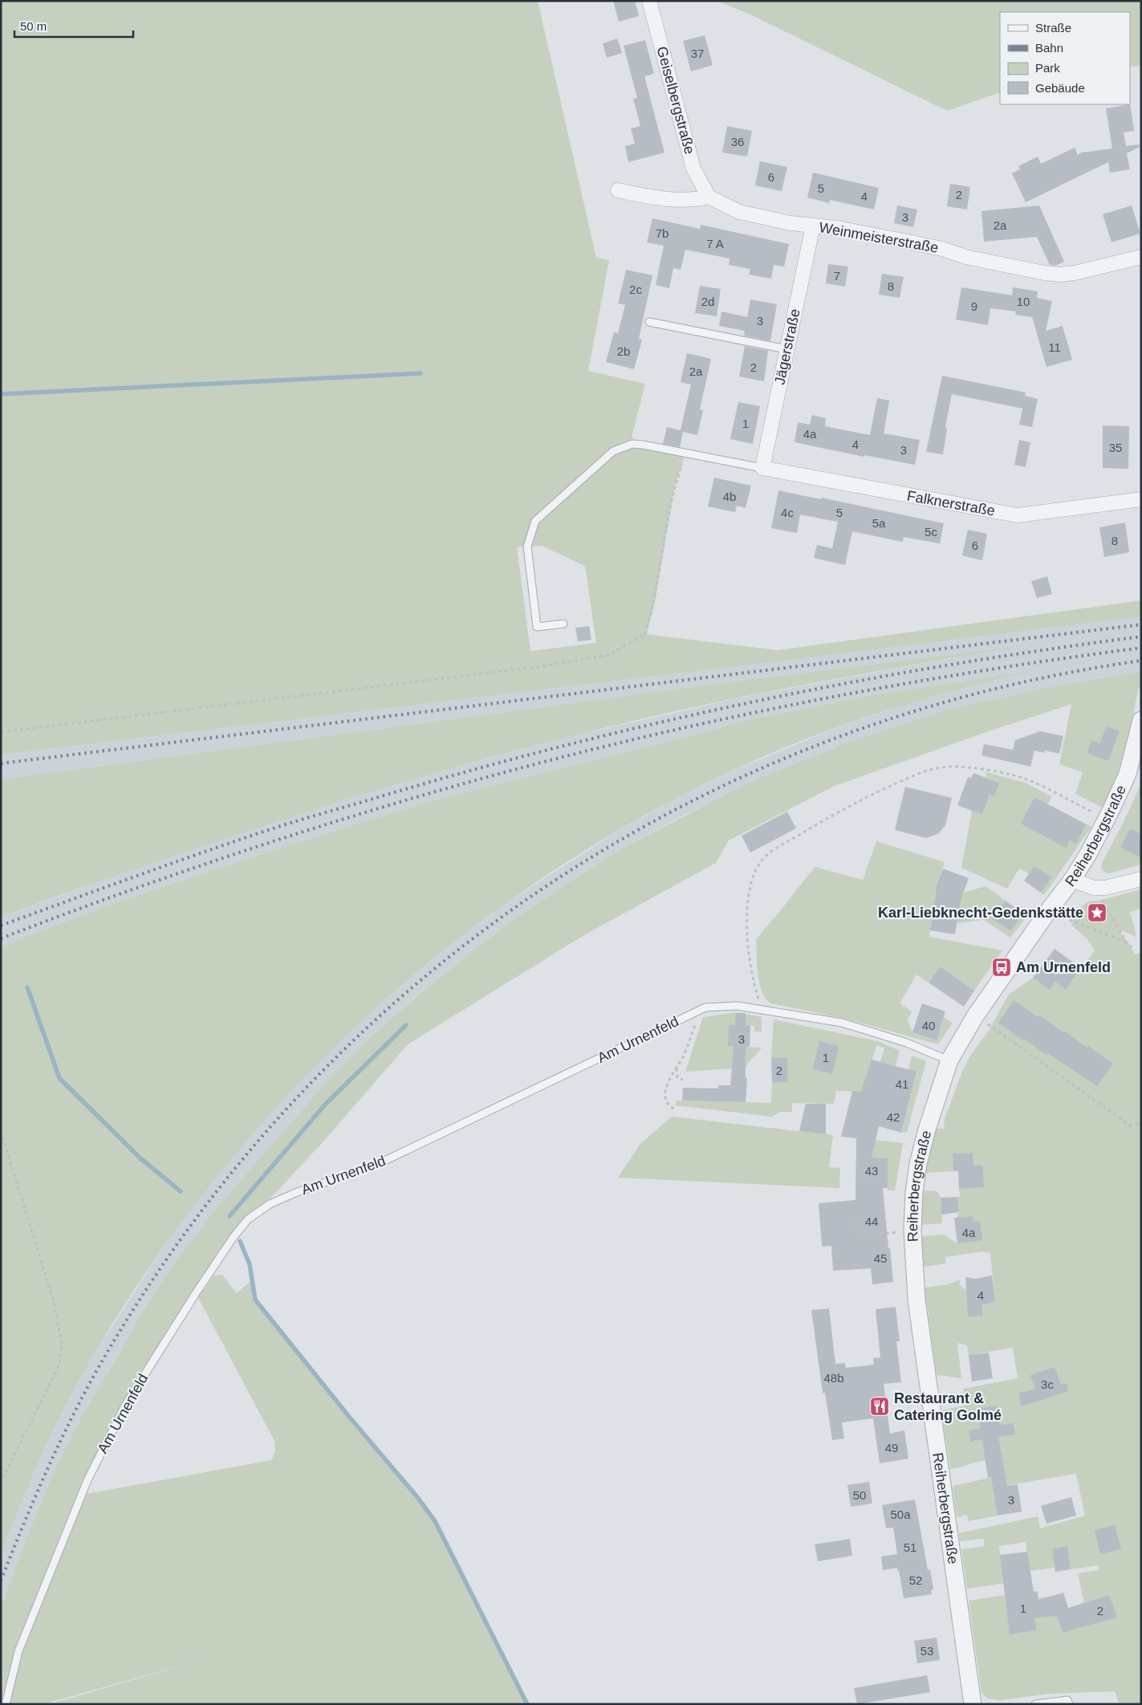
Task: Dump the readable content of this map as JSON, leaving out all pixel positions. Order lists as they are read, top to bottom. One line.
{"streets":{"street":["Geiselbergstraße","Weinmeisterstraße","Jägerstraße","Falknerstraße","Reiherbergstraße"],"lane":["Am Urnenfeld"]},"crossings":[["Geiselbergstraße","Weinmeisterstraße"],["Weinmeisterstraße","Jägerstraße"],["Jägerstraße","Falknerstraße"],["Reiherbergstraße","Am Urnenfeld"]],"places":{"place":["Karl-Liebknecht-Gedenkstätte"],"bus stop":["Am Urnenfeld"],"restaurant":["Restaurant & Catering Golmé"]},"house_numbers":["37","36","6","5","2","4","3","2a","7b","7 A","7","8","2c","2d","10","9","3","11","2b","2","2a","1","4a","4","35","3","4b","4c","5","5a","5c","8","6","40","3","1","2","41","42","43","44","4a","45","4","48b","3c","49","50","3","50a","51","52","1","2","53"],"legend":["Straße","Bahn","Park","Gebäude"],"scale_bar":"50 m"}
